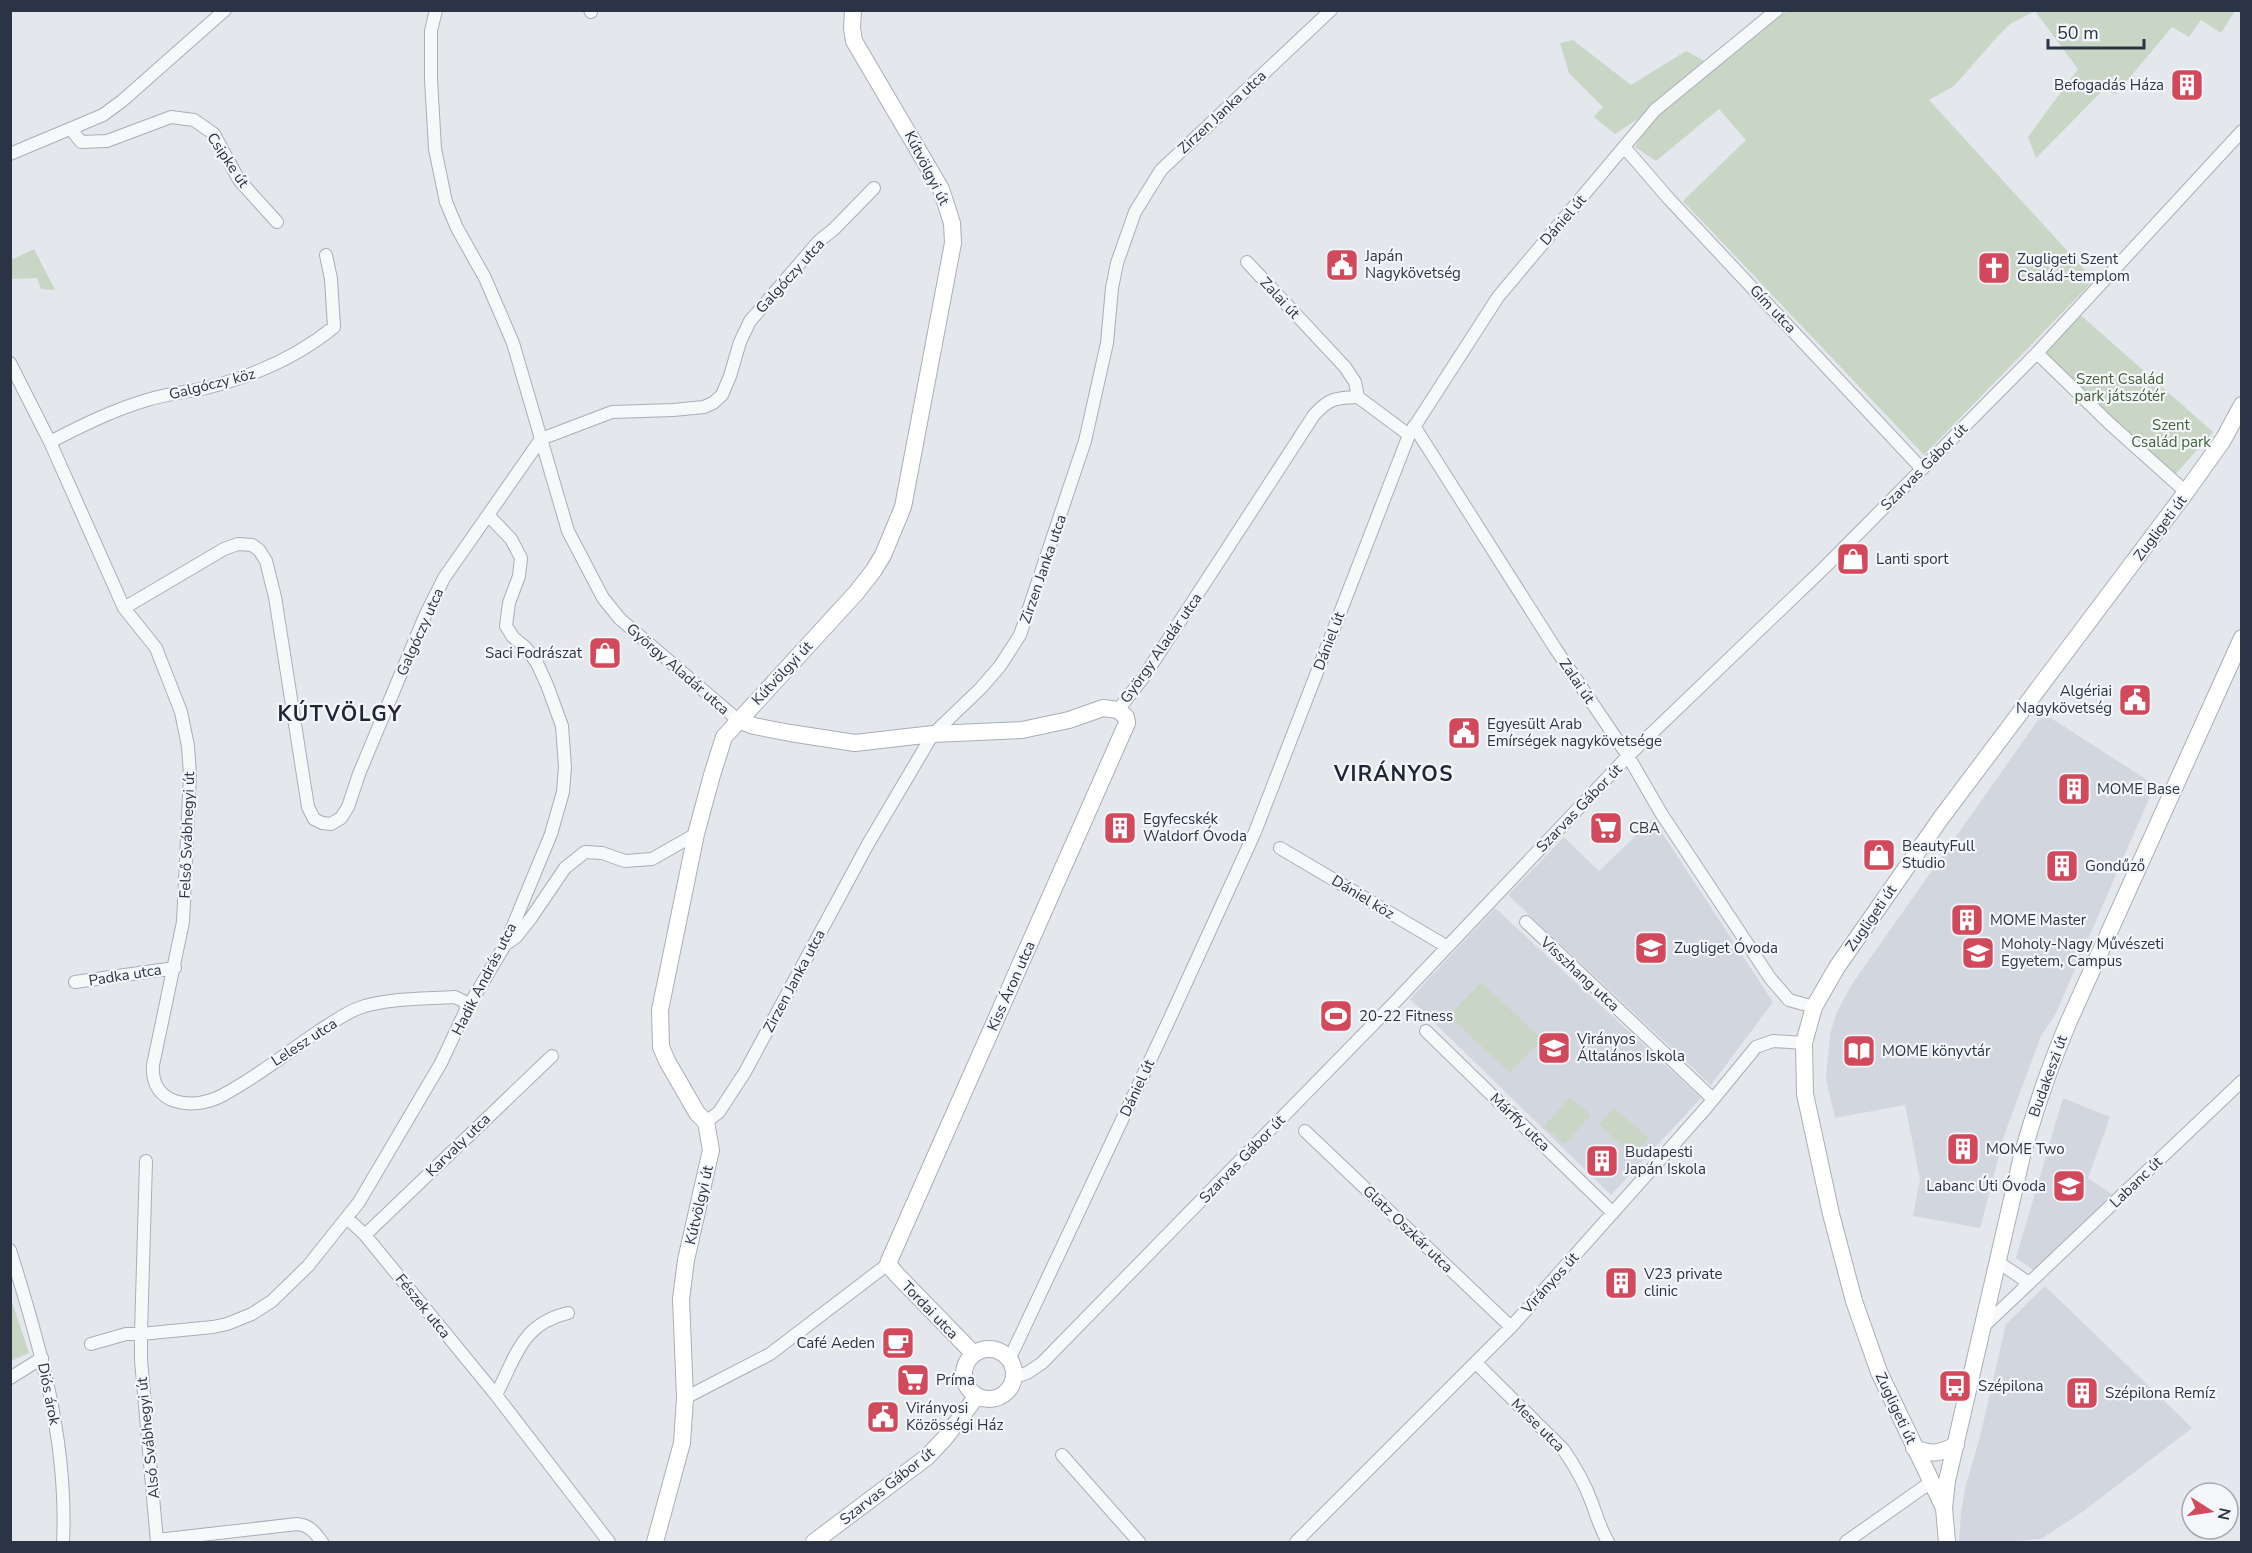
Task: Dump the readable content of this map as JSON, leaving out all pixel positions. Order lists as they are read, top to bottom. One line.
{"streets":{"street":["Zirzen Janka utca","Csipke út","Kútvölgyi út","Dániel út","Galgóczy utca","Zalai út","Gím utca","Galgóczy köz","Szarvas Gábor út","Zugligeti út","György Aladár utca","Felső Svábhegyi út","Dániel köz","Visszhang utca","Padka utca","Hadik András utca","Kiss Áron utca","Lelesz utca","Budakeszi út","Márffy utca","Karvaly utca","Labanc út","Glatz Oszkár utca","Virányos út","Fészek utca","Tordai utca","Diós árok","Mese utca","Alsó Svábhegyi út"]},"crossings":[["Zirzen Janka utca","Kútvölgyi út"],["Zirzen Janka utca","György Aladár utca"],["Kútvölgyi út","György Aladár utca"],["Dániel út","Zalai út"],["Dániel út","Gím utca"],["Dániel út","Szarvas Gábor út"],["Dániel út","Tordai utca"],["Galgóczy utca","György Aladár utca"],["Galgóczy utca","Felső Svábhegyi út"],["Galgóczy utca","Hadik András utca"],["Zalai út","Szarvas Gábor út"],["Zalai út","Zugligeti út"],["Zalai út","György Aladár utca"],["Gím utca","Szarvas Gábor út"],["Szarvas Gábor út","Dániel köz"],["Szarvas Gábor út","Tordai utca"],["Zugligeti út","Budakeszi út"],["Zugligeti út","Virányos út"],["György Aladár utca","Kiss Áron utca"],["Felső Svábhegyi út","Padka utca"],["Felső Svábhegyi út","Lelesz utca"],["Visszhang utca","Virányos út"],["Hadik András utca","Lelesz utca"],["Hadik András utca","Fészek utca"],["Hadik András utca","Alsó Svábhegyi út"],["Kiss Áron utca","Tordai utca"],["Budakeszi út","Labanc út"],["Márffy utca","Virányos út"],["Karvaly utca","Fészek utca"],["Glatz Oszkár utca","Virányos út"],["Virányos út","Mese utca"]],"districts":["KÚTVÖLGY","VIRÁNYOS"],"parks":["Szent Család park játszótér","Szent Család park"],"places":{"building":["Befogadás Háza","MOME Base","Egyfecskék Waldorf Óvoda","Gondűző","MOME Master","MOME Two","Budapesti Japán Iskola","V23 private clinic","Szépilona Remíz"],"public building":["Japán Nagykövetség","Algériai Nagykövetség","Egyesült Arab Emírségek nagykövetsége","Virányosi Közösségi Ház"],"church":["Zugligeti Szent Család-templom"],"shop":["Lanti sport","Saci Fodrászat","BeautyFull Studio"],"supermarket":["CBA","Príma"],"school or university":["Zugliget Óvoda","Moholy-Nagy Művészeti Egyetem, Campus","Virányos Általános Iskola","Labanc Úti Óvoda"],"sports":["20-22 Fitness"],"library":["MOME könyvtár"],"cafe":["Café Aeden"],"bus stop":["Szépilona"]},"scale_bar":"50 m","north":"right"}
